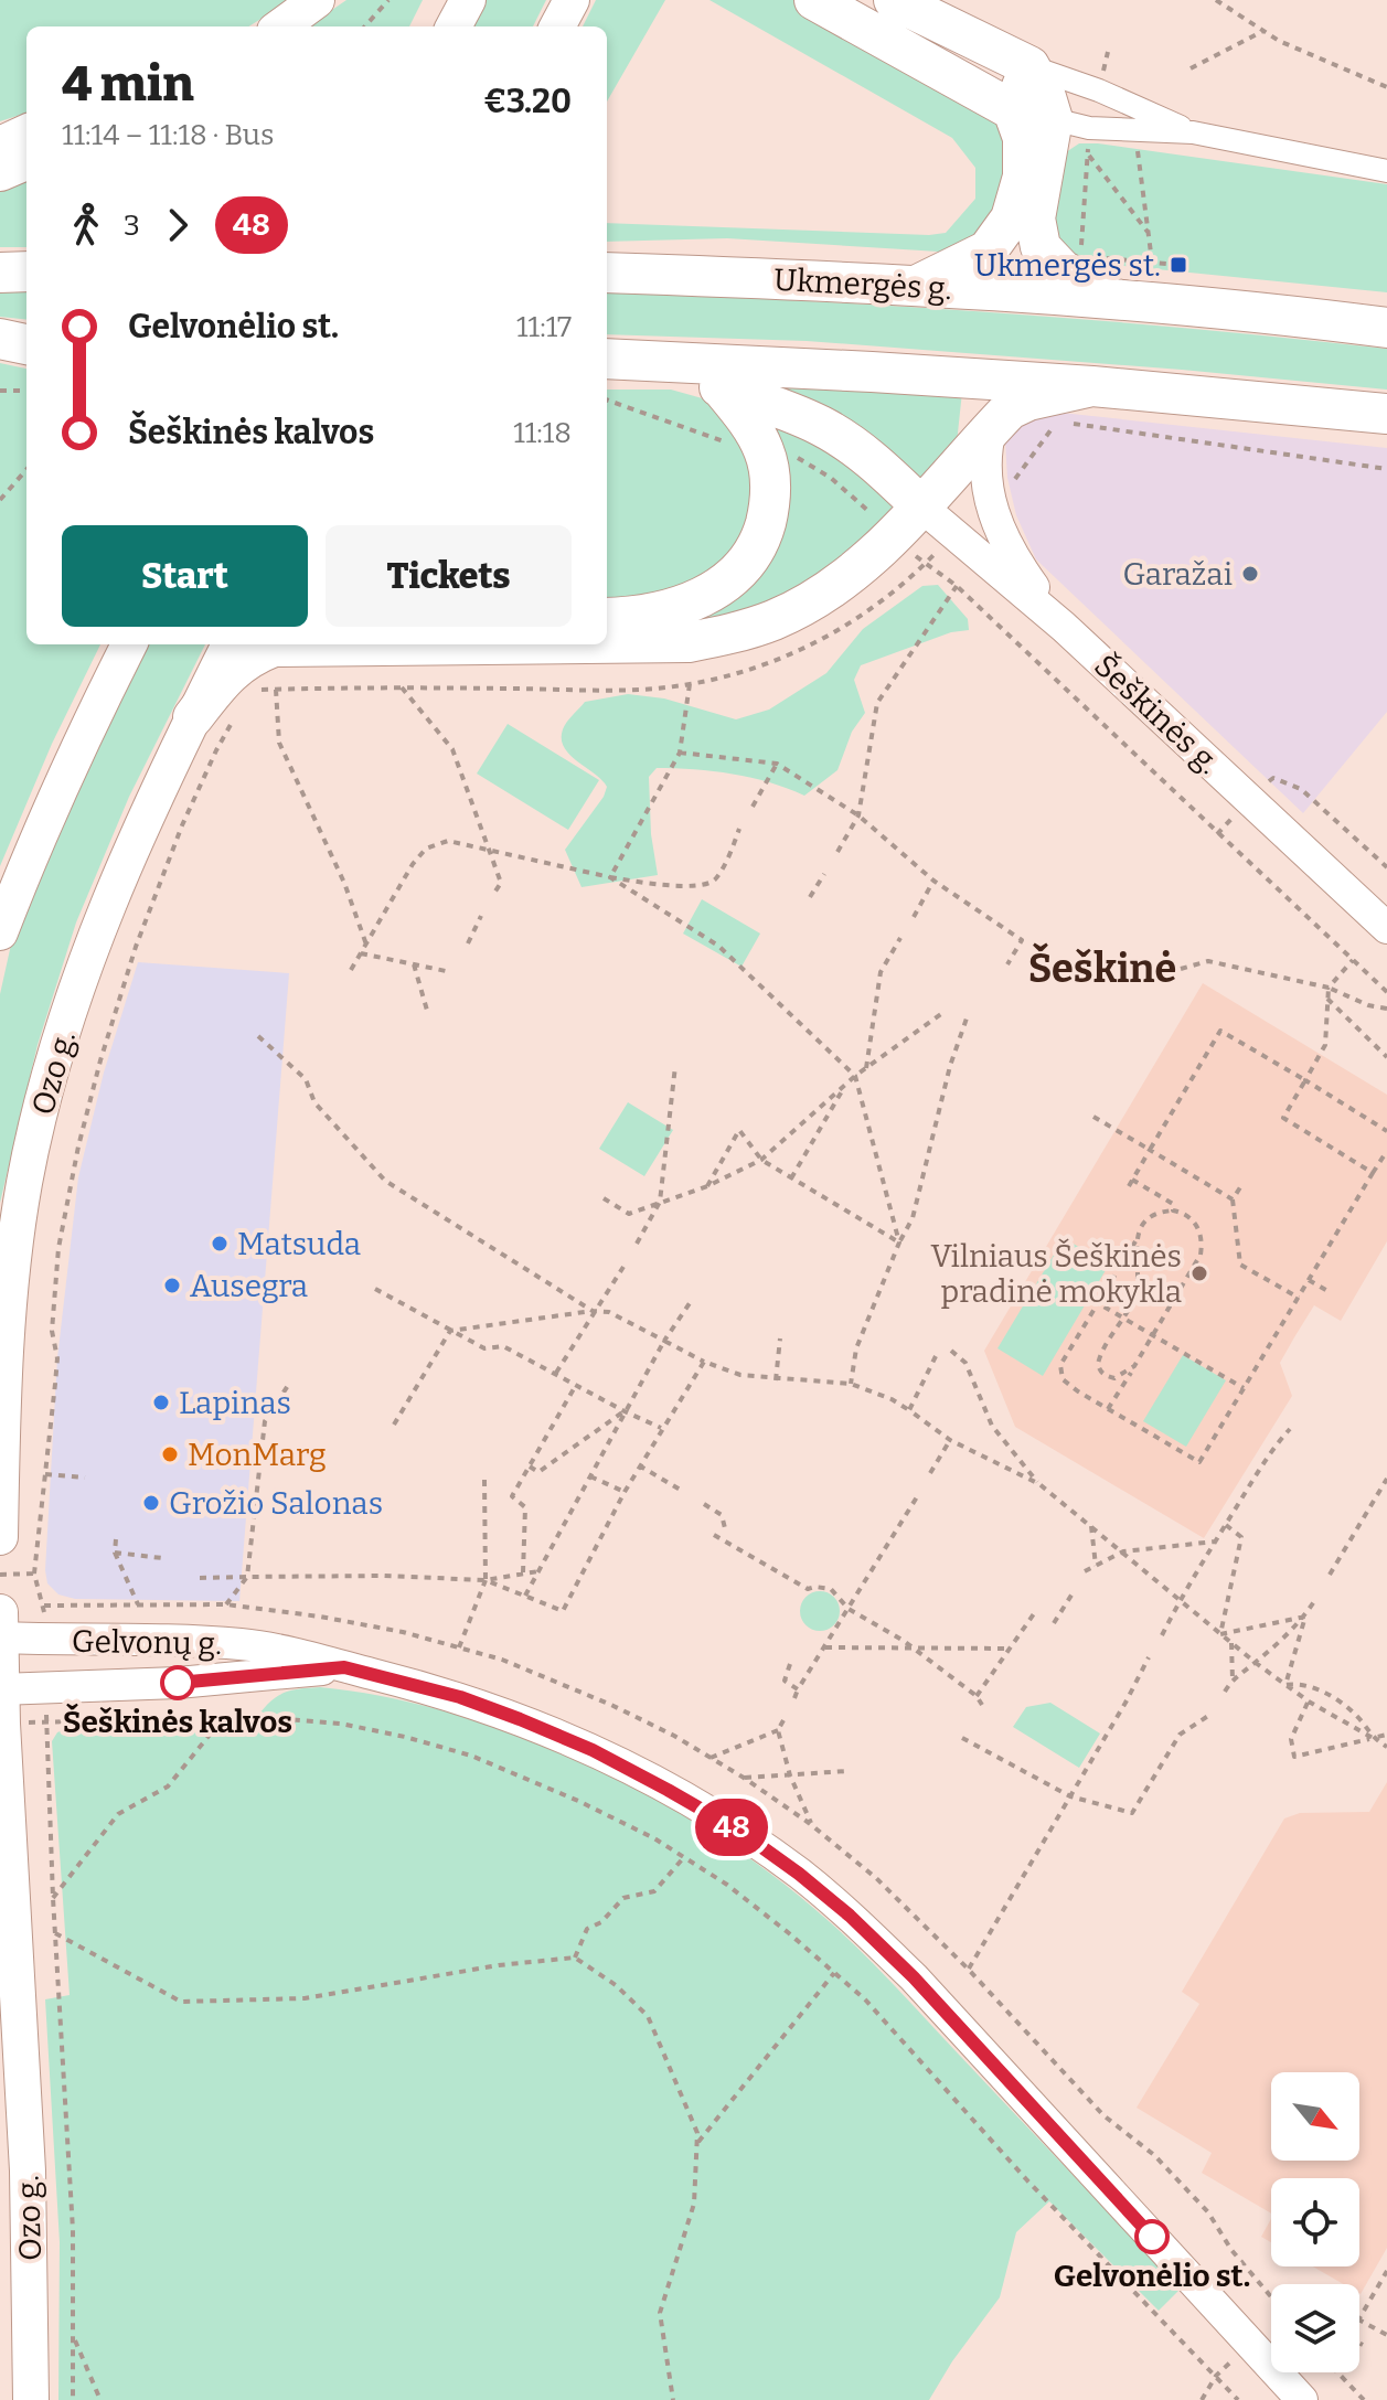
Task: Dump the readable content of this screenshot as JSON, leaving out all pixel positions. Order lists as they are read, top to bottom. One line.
{"streets":{"highway":["Ukmergės g."],"main road":["Šeškinės g.","Ozo g.","Gelvonų g."]},"crossings":[["Ozo g.","Gelvonų g."]],"districts":["Šeškinė"],"places":{"transit":["Ukmergės st."],"other":["Garažai","Matsuda","Vilniaus Šeškinės pradinė mokykla","Ausegra","Lapinas","MonMarg","Grožio Salonas","Šeškinės kalvos","Gelvonėlio st."]},"lines":["bus line 48"],"north":"bottom right","page":{"on_map":"48","heading":["4 min","11:14 – 11:18 · Bus","€3.20"],"legs":["3","48"],"list":[{"name":"Gelvonėlio st.","value":"11:17"},{"name":"Šeškinės kalvos","value":"11:18"}],"buttons":["Start","Tickets"]}}
